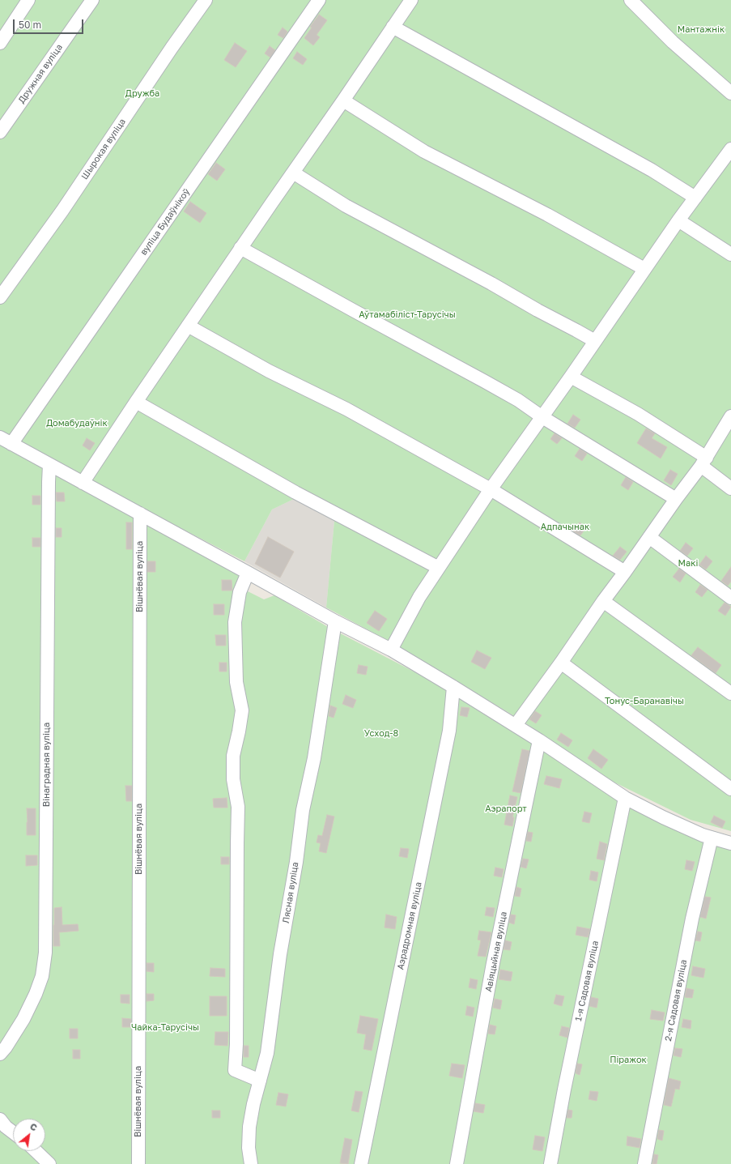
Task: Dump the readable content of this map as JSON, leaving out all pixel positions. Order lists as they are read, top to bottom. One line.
{"streets":{"street":["Дружная вуліца","Шырокая вуліца","вуліца Будаўнікоў","Вішнёвая вуліца","Вінаградная вуліца","Лясная вуліца","Аэрадромная вуліца","Авіяцыйная вуліца","1-я Садовая вуліца","2-я Садовая вуліца"]},"parks":["Мантажнік","Дружба","Аўтамабіліст-Тарусічы","Домабудаўнік","Адпачынак","Макі","Тонус-Баранавічы","Усход-8","Аэрапорт","Чайка-Тарусічы","Піражок"],"scale_bar":"50 m","north":"top right"}
